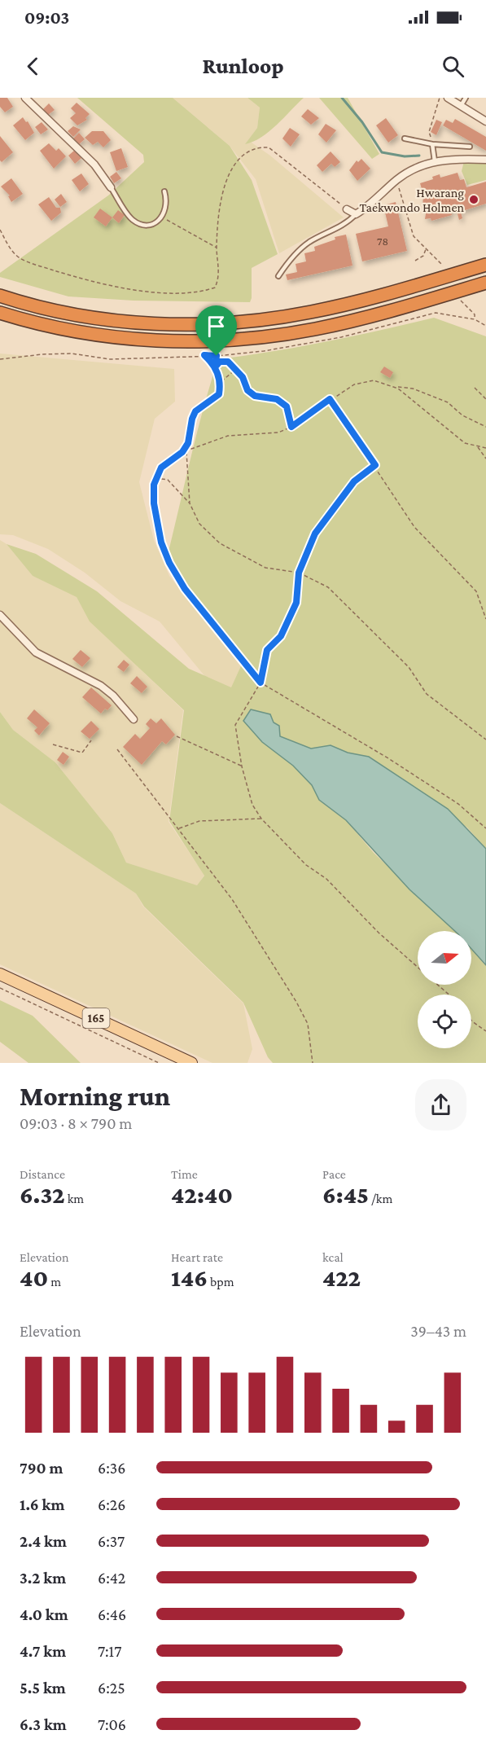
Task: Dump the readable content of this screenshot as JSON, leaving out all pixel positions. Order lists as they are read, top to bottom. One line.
{"streets":{"main road":["165"]},"places":["Hwarang Taekwondo Holmen"],"house_numbers":["78"],"north":"right","page":{"status":"09:03","header":"Runloop","heading":["Morning run","09:03 · 8 × 790 m"],"stats":[["Distance","6.32 km"],["Time","42:40"],["Pace","6:45 /km"],["Elevation","40 m"],["Heart rate","146 bpm"],["kcal","422"]],"chart":["Elevation","39–43 m"],"list":[{"name":"790 m","note":"6:36"},{"name":"1.6 km","note":"6:26"},{"name":"2.4 km","note":"6:37"},{"name":"3.2 km","note":"6:42"},{"name":"4.0 km","note":"6:46"},{"name":"4.7 km","note":"7:17"},{"name":"5.5 km","note":"6:25"},{"name":"6.3 km","note":"7:06"}]}}
